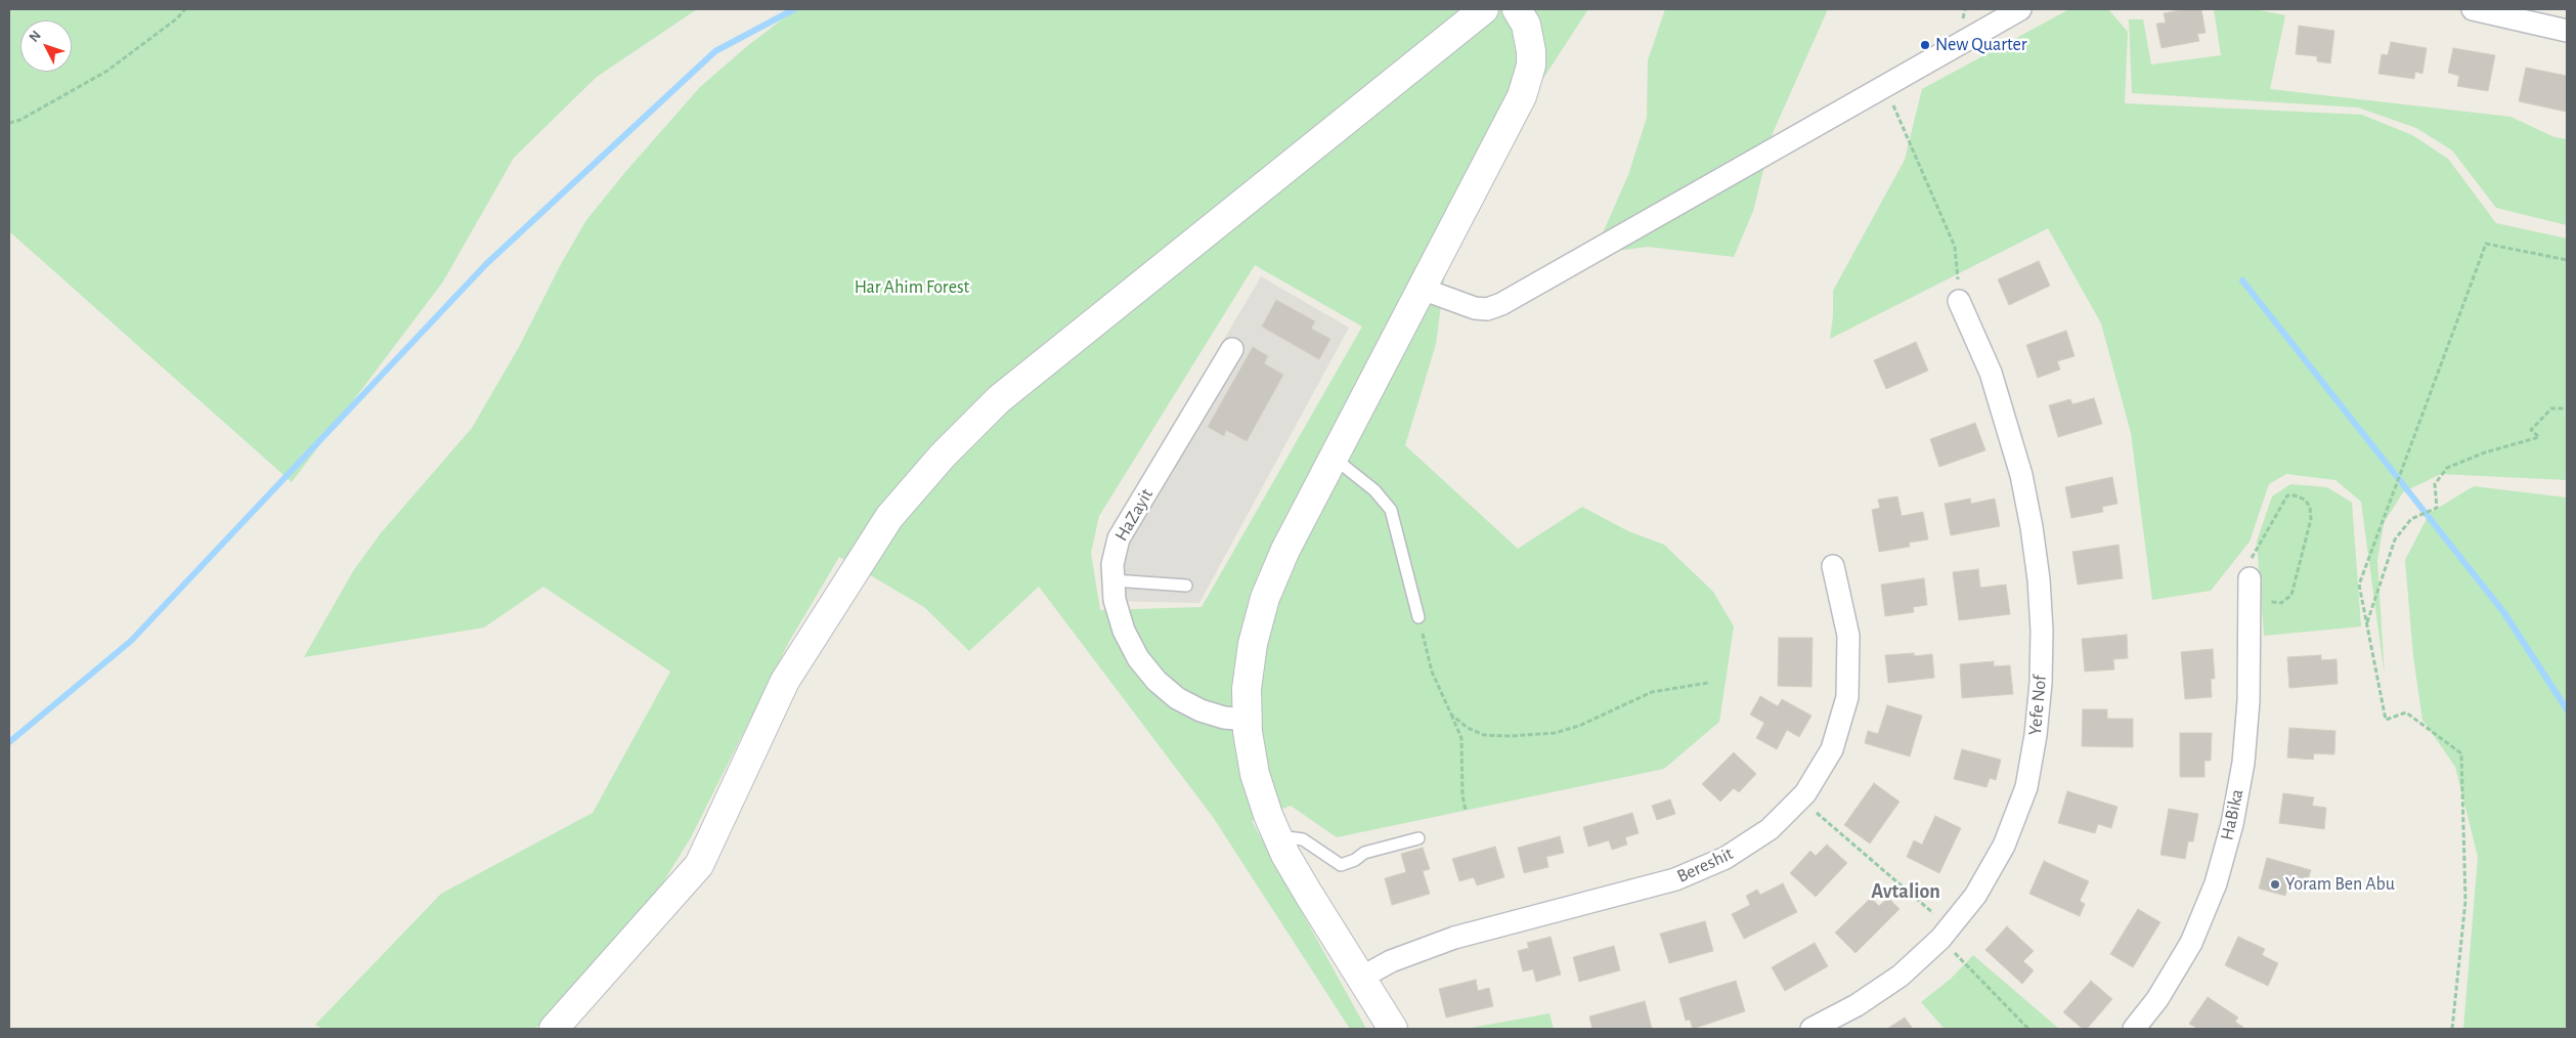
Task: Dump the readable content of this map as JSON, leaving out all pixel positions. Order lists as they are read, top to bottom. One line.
{"streets":{"street":["HaZayit","Yefe Nof","HaBika","Bereshit"]},"districts":["Avtalion"],"parks":["Har Ahim Forest"],"places":["New Quarter","Yoram Ben Abu"],"north":"top left"}
